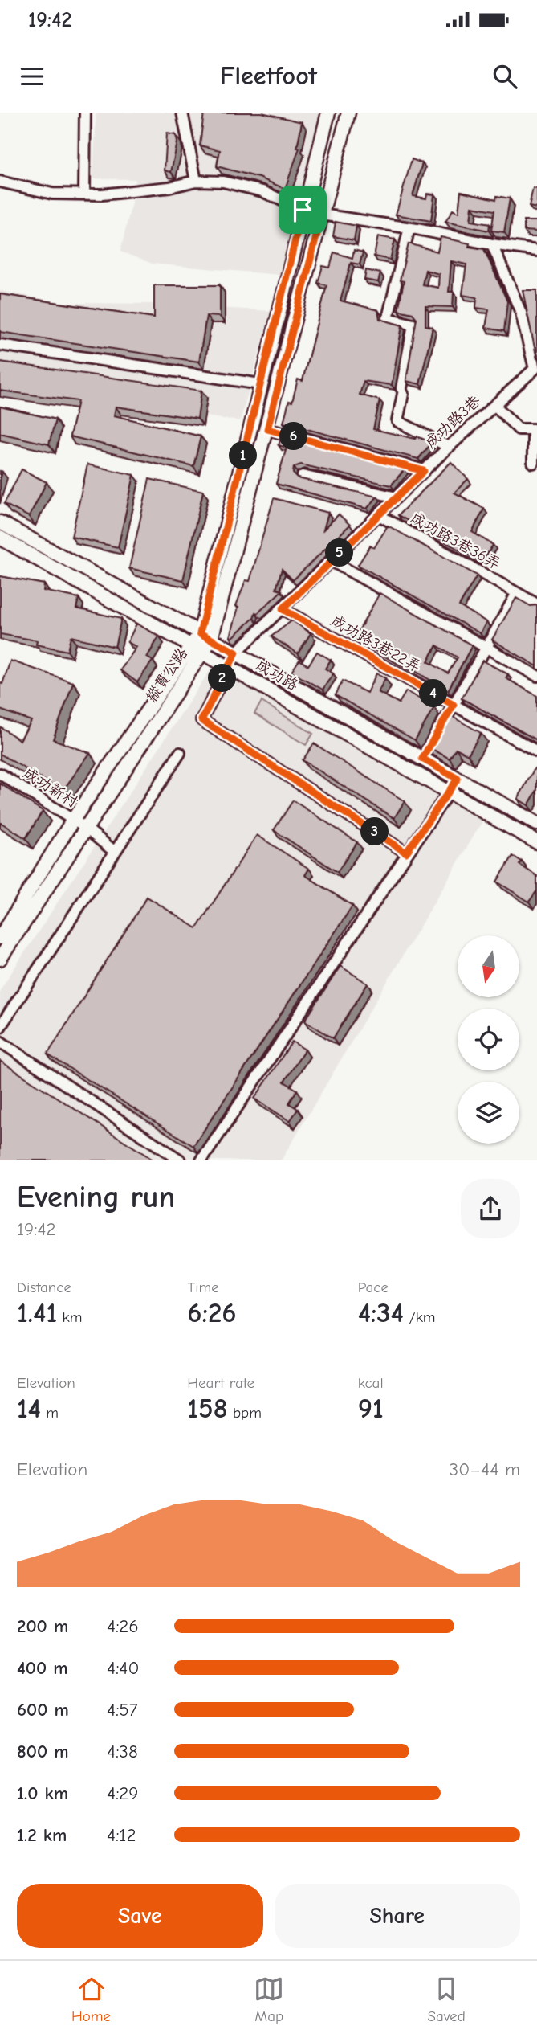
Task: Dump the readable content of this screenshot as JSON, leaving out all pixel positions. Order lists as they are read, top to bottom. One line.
{"streets":{"main road":["縱貫公路","成功路"],"street":["成功路3巷","成功路3巷36弄","成功路3巷22弄","成功新村"]},"crossings":[["成功路3巷","成功路3巷36弄"],["成功路3巷","成功路3巷22弄"],["成功路3巷","成功路"],["縱貫公路","成功路"],["縱貫公路","成功新村"]],"north":"bottom","page":{"status":"19:42","header":"Fleetfoot","pins":["6","1","5","2","4","3"],"heading":["Evening run","19:42"],"stats":[["Distance","1.41 km"],["Time","6:26"],["Pace","4:34 /km"],["Elevation","14 m"],["Heart rate","158 bpm"],["kcal","91"]],"chart":["Elevation","30–44 m"],"list":[{"name":"200 m","note":"4:26"},{"name":"400 m","note":"4:40"},{"name":"600 m","note":"4:57"},{"name":"800 m","note":"4:38"},{"name":"1.0 km","note":"4:29"},{"name":"1.2 km","note":"4:12"}],"buttons":["Save","Share"],"tabs":["Home","Map","Saved"]}}
